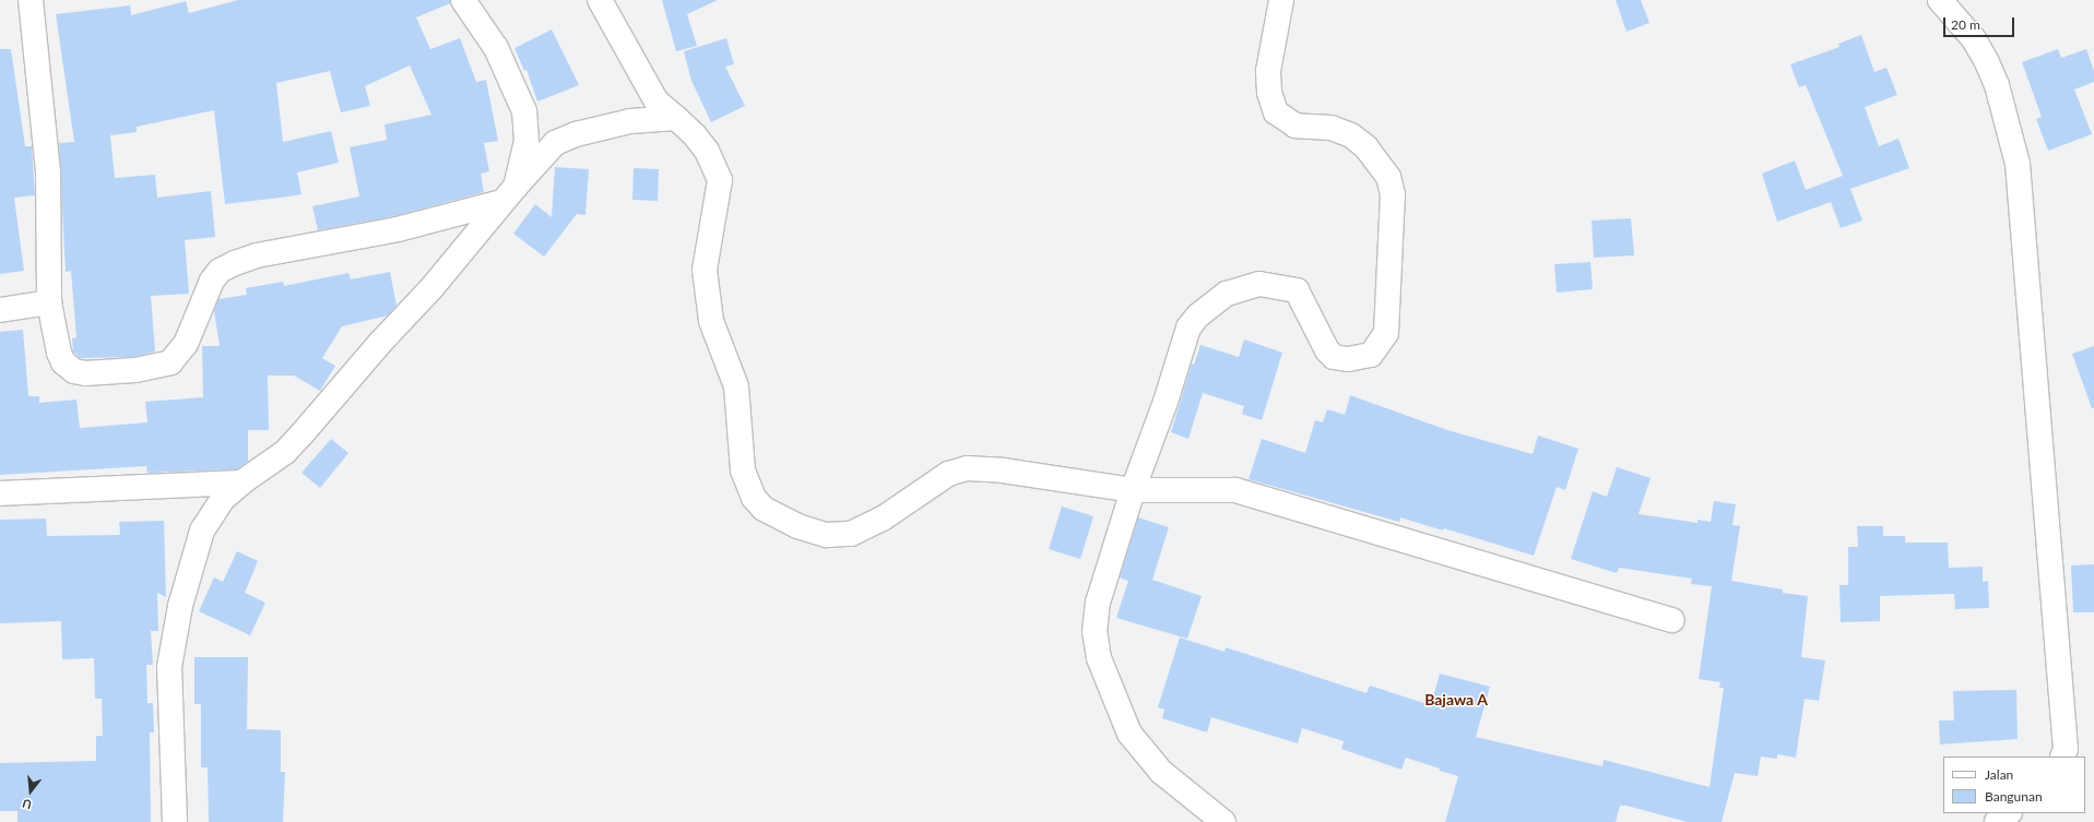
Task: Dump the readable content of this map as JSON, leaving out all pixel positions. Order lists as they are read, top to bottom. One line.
{"districts":["Bajawa A"],"legend":["Jalan","Bangunan"],"scale_bar":"20 m","north":"bottom"}
